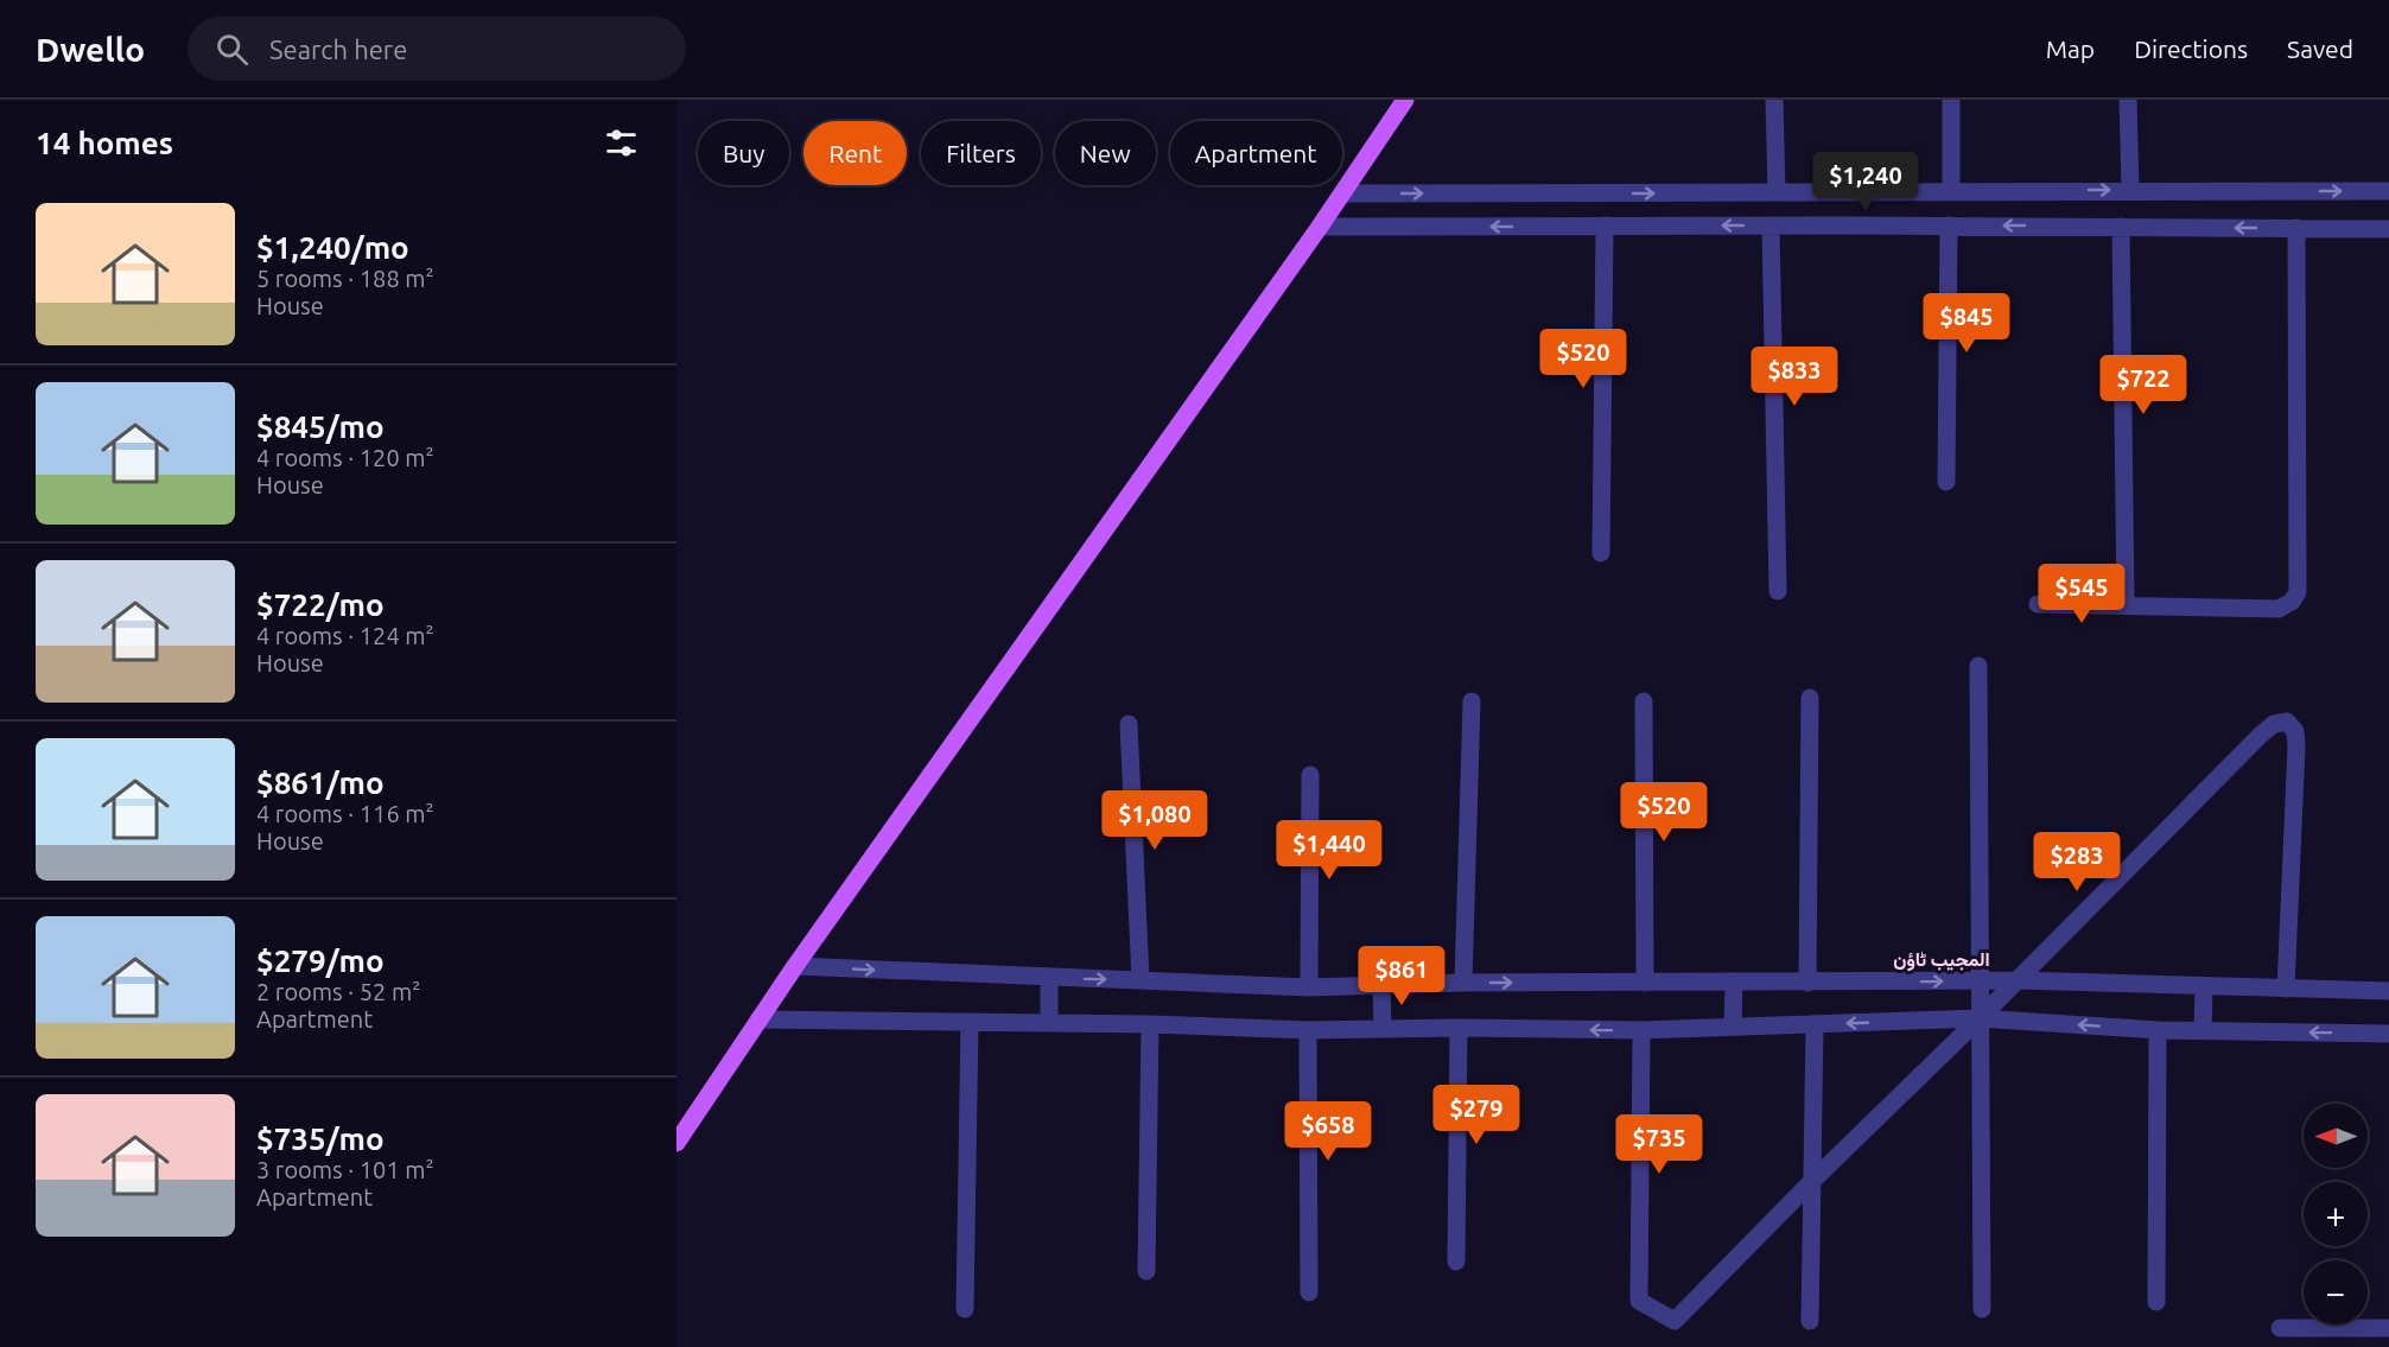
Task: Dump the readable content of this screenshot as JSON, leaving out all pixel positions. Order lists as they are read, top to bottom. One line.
{"districts":["المجیب ٹاؤن"],"north":"left","page":{"header":"Dwello","search":"Search here","nav":["Map","Directions","Saved"],"heading":"14 homes","chip":["Buy","Rent","Filters","New","Apartment"],"price":["$1,240","$845","$520","$833","$722","$545","$520","$1,080","$1,440","$283","$861","$279","$658","$735"],"list":[{"name":"$1,240/mo","note":"5 rooms · 188 m² · House"},{"name":"$845/mo","note":"4 rooms · 120 m² · House"},{"name":"$722/mo","note":"4 rooms · 124 m² · House"},{"name":"$861/mo","note":"4 rooms · 116 m² · House"},{"name":"$279/mo","note":"2 rooms · 52 m² · Apartment"},{"name":"$735/mo","note":"3 rooms · 101 m² · Apartment"}],"map_buttons":["+","−"]}}
